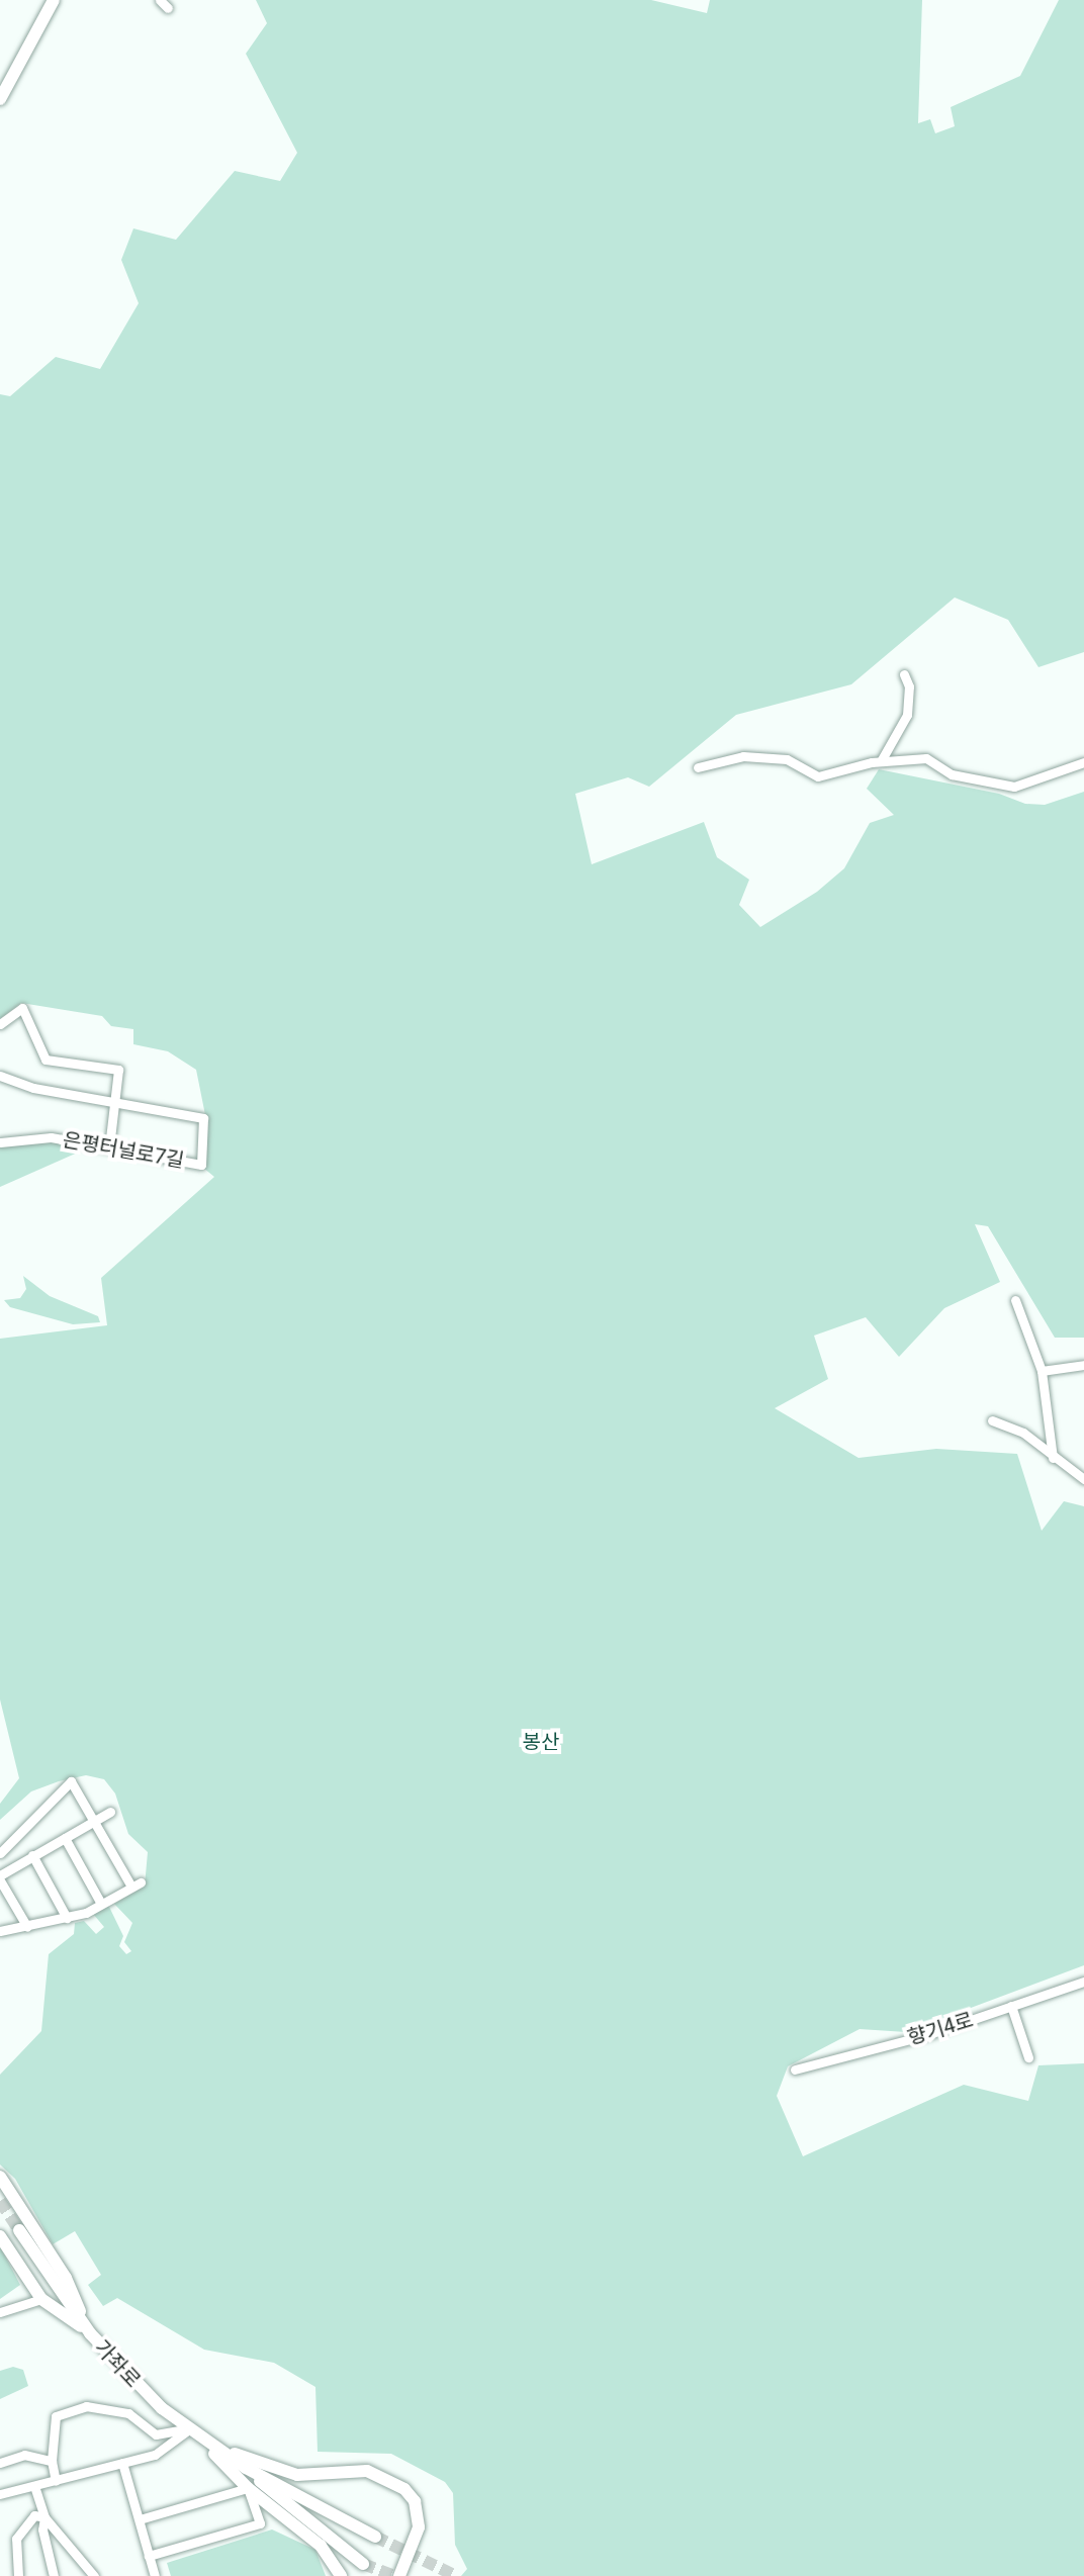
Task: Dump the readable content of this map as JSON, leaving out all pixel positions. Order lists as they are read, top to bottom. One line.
{"streets":{"main road":["가좌로"],"street":["은평터널로7길","향기4로"]},"parks":["봉산"]}
